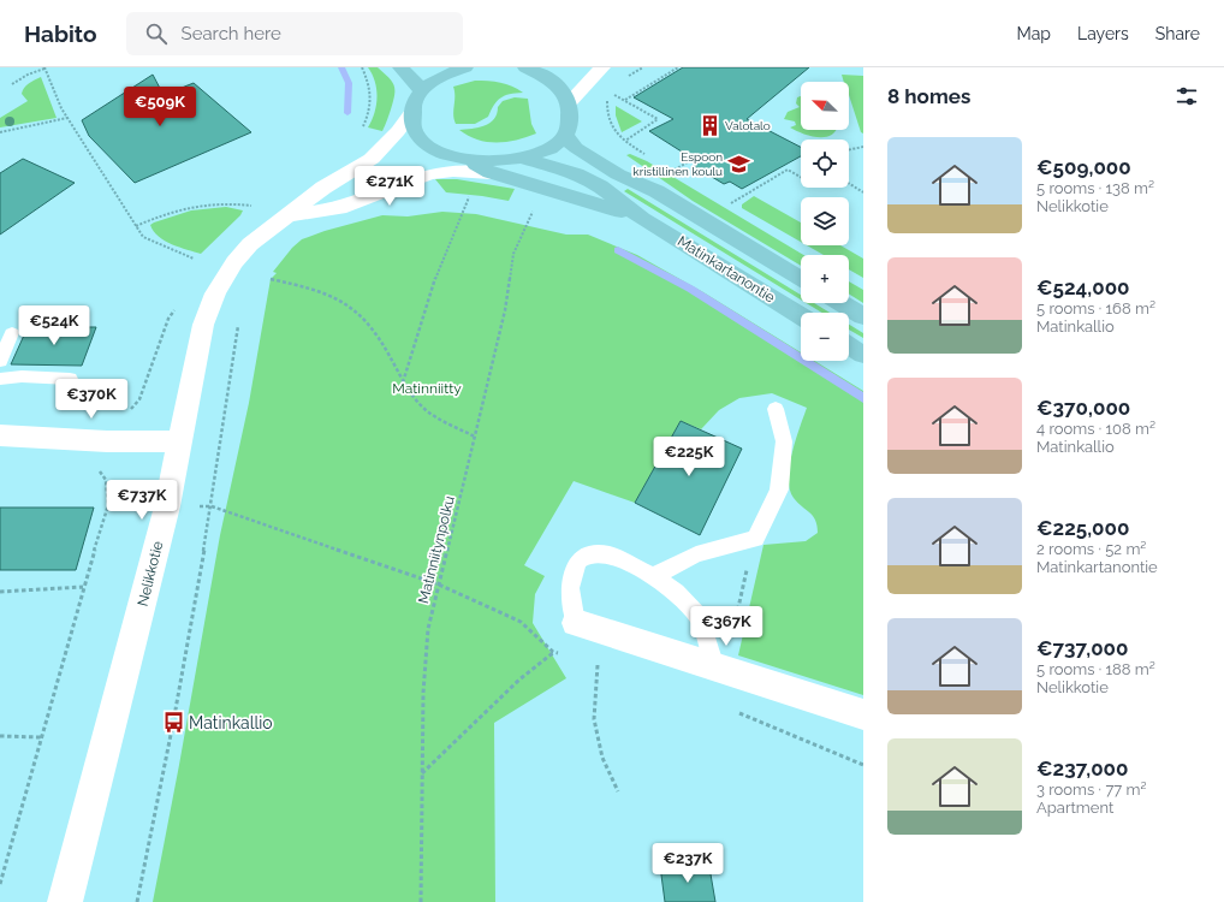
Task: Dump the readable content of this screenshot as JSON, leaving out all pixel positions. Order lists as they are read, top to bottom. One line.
{"streets":{"main road":["Matinkartanontie"],"street":["Nelikkotie"],"path":["Matinniitynpolku"]},"crossings":[["Matinkartanontie","Nelikkotie"]],"parks":["Matinniitty"],"places":{"building":["Valotalo"],"school or university":["Espoon kristillinen koulu"],"bus stop":["Matinkallio"]},"north":"top left","page":{"header":"Habito","search":"Search here","nav":["Map","Layers","Share"],"heading":"8 homes","map_buttons":["+","−"],"price":["€509K","€271K","€524K","€370K","€225K","€737K","€367K","€237K"],"list":[{"name":"€509,000","note":"5 rooms · 138 m² · Nelikkotie"},{"name":"€524,000","note":"5 rooms · 168 m² · Matinkallio"},{"name":"€370,000","note":"4 rooms · 108 m² · Matinkallio"},{"name":"€225,000","note":"2 rooms · 52 m² · Matinkartanontie"},{"name":"€737,000","note":"5 rooms · 188 m² · Nelikkotie"},{"name":"€237,000","note":"3 rooms · 77 m² · Apartment"}]}}
